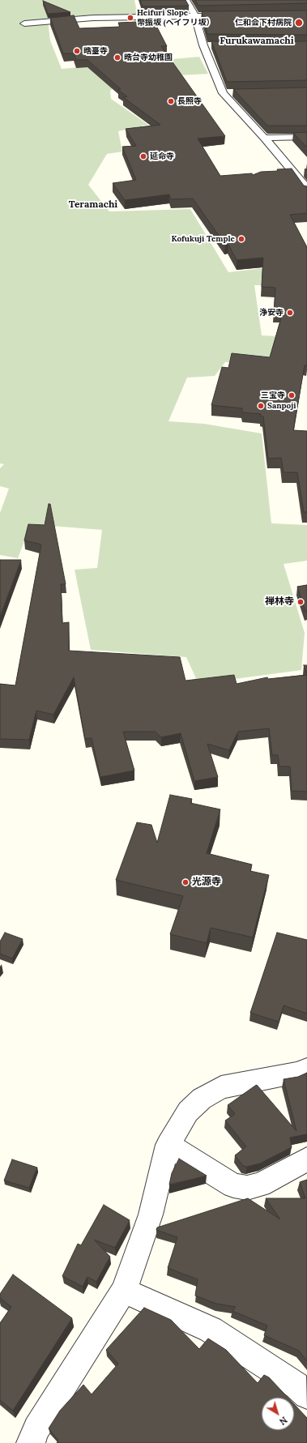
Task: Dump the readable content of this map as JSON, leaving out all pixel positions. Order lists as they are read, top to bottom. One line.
{"districts":["Furukawamachi","Teramachi"],"places":["Heifuri Slope 幣振坂 (ヘイフリ坂）","仁和会下村病院","晧臺寺","晧台寺幼稚園","長照寺","延命寺","Kofukuji Temple","浄安寺","三宝寺","Sanpoji","禅林寺","光源寺"],"north":"bottom right"}
